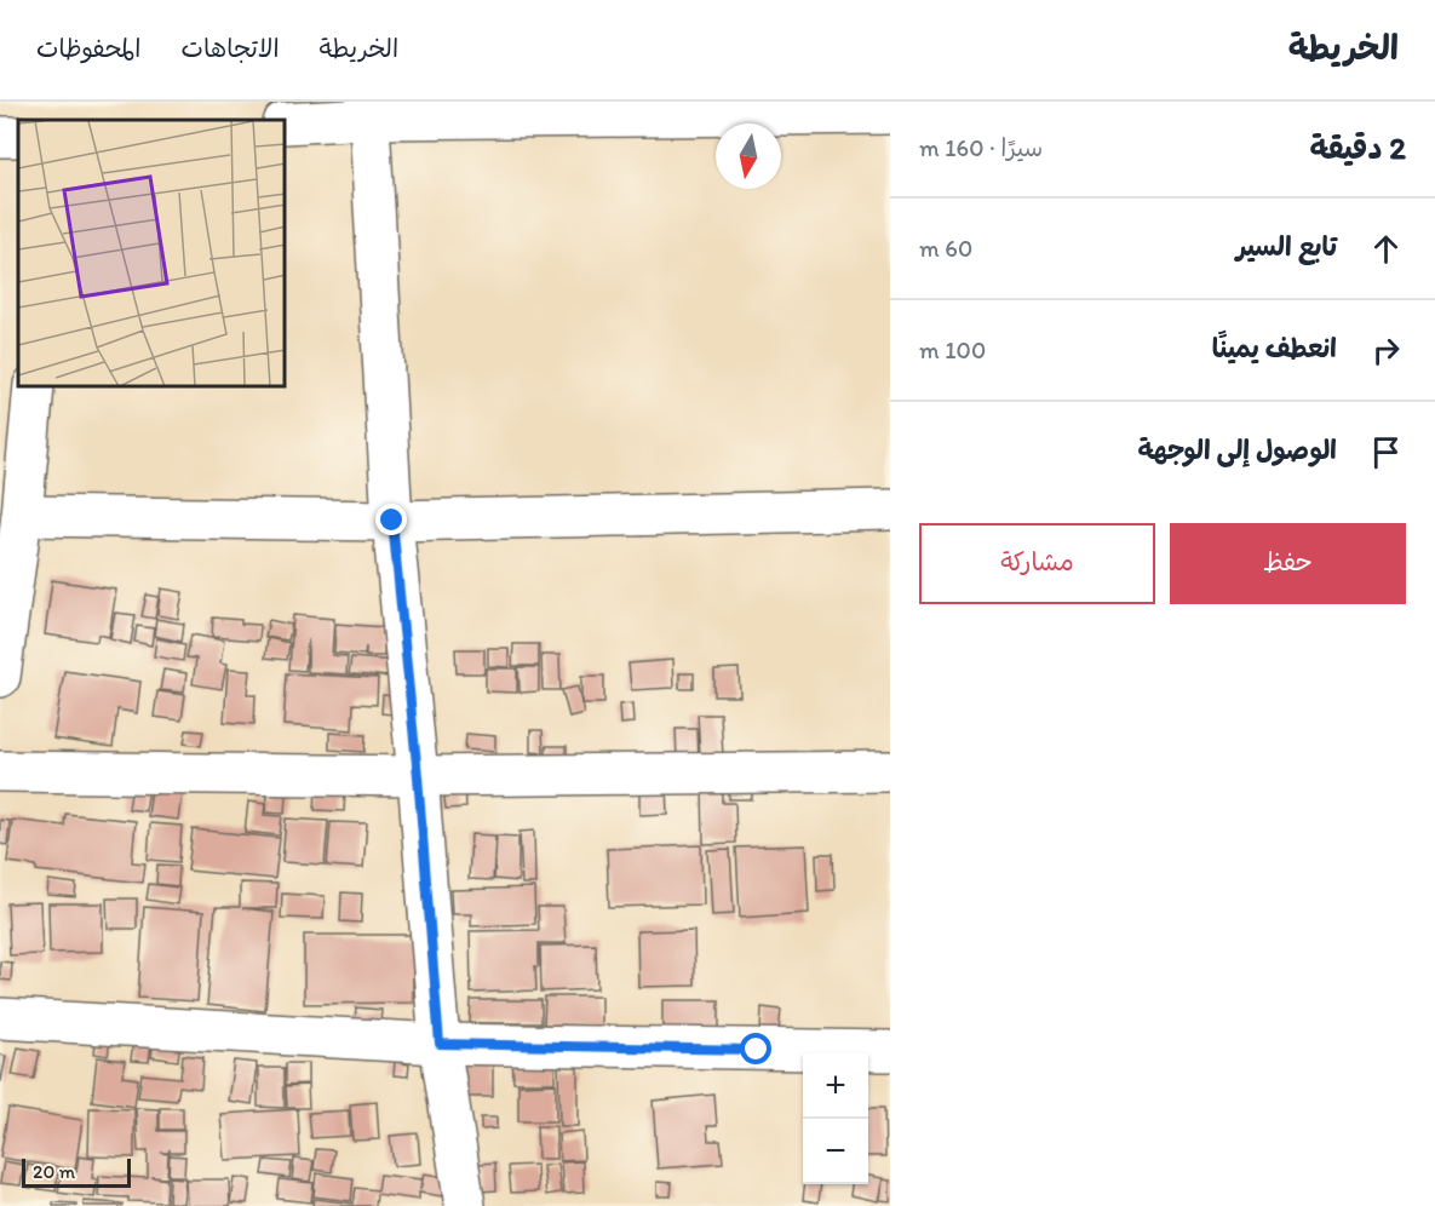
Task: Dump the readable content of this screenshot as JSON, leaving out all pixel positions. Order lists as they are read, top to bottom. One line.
{"scale_bar":"20 m","north":"bottom","page":{"header":"الخريطة","nav":["الخريطة","الاتجاهات","المحفوظات"],"heading":["2 دقيقة","سيرًا · 160 m"],"list":[["تابع السير","60 m"],["انعطف يمينًا","100 m"],"الوصول إلى الوجهة"],"buttons":["حفظ","مشاركة"],"map_buttons":["+","−"],"scale":"20 m"}}
